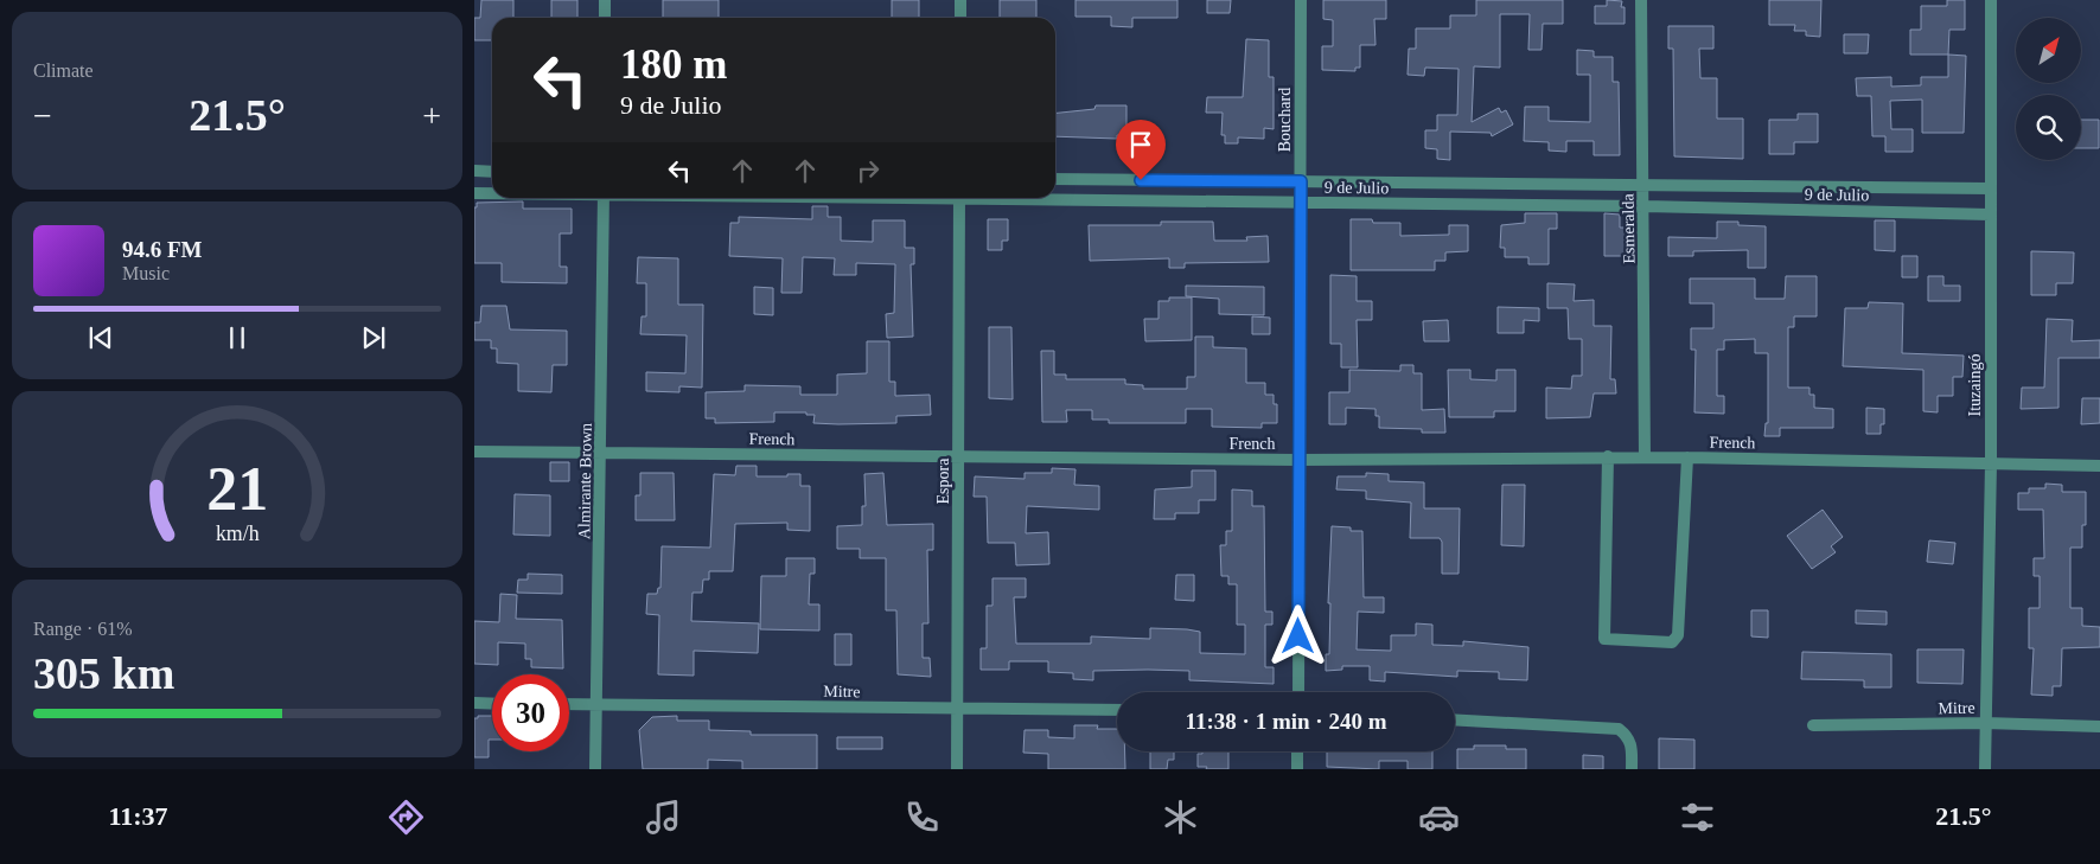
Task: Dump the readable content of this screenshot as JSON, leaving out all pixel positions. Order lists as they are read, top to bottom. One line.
{"streets":{"street":["Bouchard","9 de Julio","Esmeralda","Ituzaingó","French","Almirante Brown","Espora","Mitre"]},"crossings":[["Bouchard","9 de Julio"],["Bouchard","French"],["9 de Julio","Esmeralda"],["9 de Julio","Ituzaingó"],["Esmeralda","French"],["Ituzaingó","French"],["Ituzaingó","Mitre"],["French","Almirante Brown"],["French","Espora"],["Almirante Brown","Mitre"],["Espora","Mitre"]],"north":"top right","page":{"tile":["Climate",["Range · 61%","305 km"]],"turn":["180 m","9 de Julio"],"heat":["−","21.5°","+"],"song":["94.6 FM","Music"],"limit":"30","trip":"11:38 · 1 min · 240 m","tabs":["11:37","21.5°"],"gauge":["21","km/h"]}}
